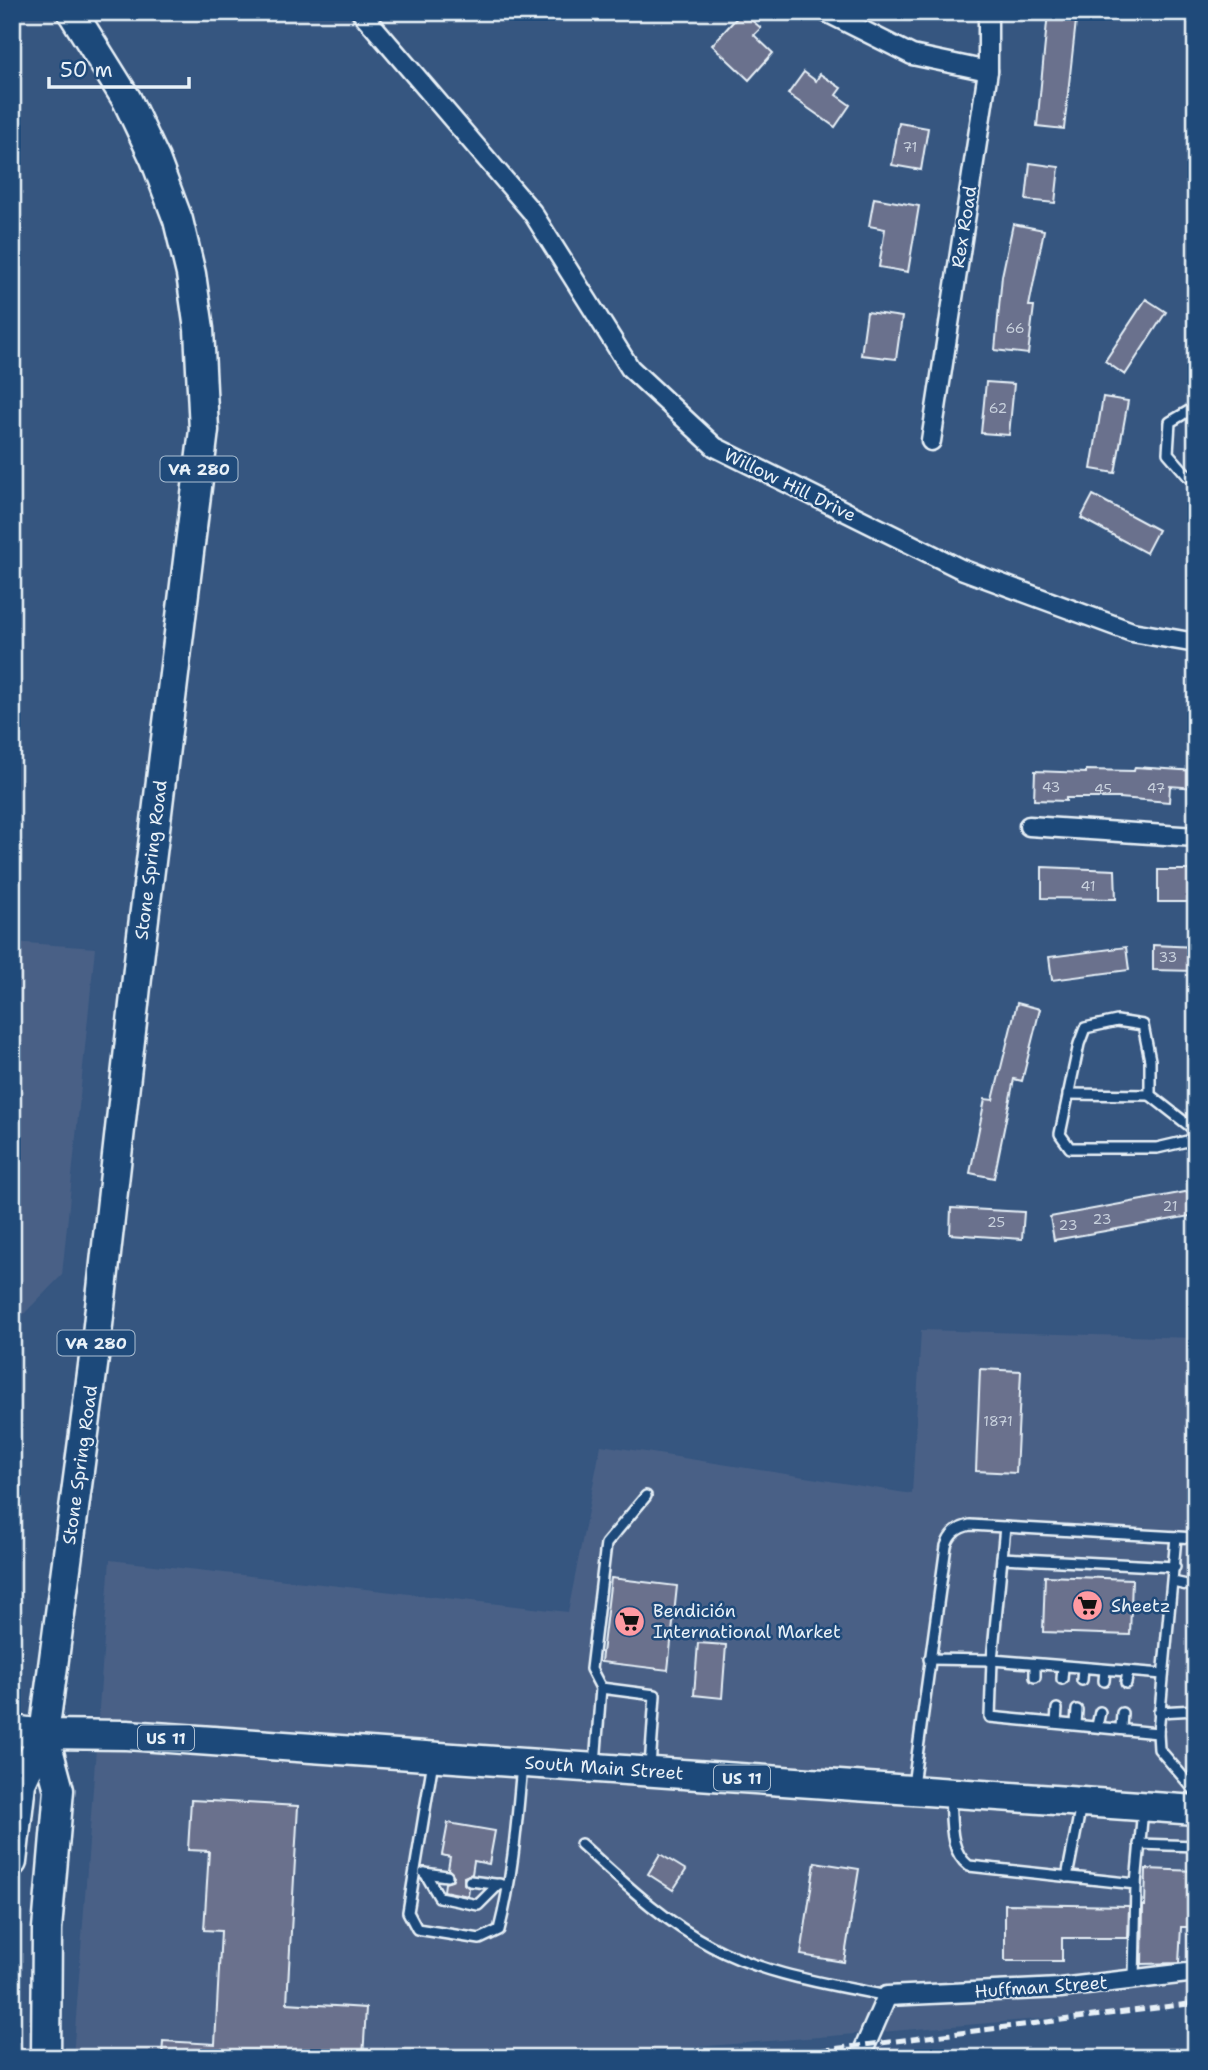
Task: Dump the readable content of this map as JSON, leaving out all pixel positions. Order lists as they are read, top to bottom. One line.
{"streets":{"main road":["VA 280","Stone Spring Road","US 11","South Main Street"],"street":["Rex Road","Willow Hill Drive","Huffman Street"]},"crossings":[["Stone Spring Road","South Main Street"]],"places":{"supermarket":["Sheetz","Bendición International Market"]},"house_numbers":["71","66","62","43","47","45","41","33","21","23","25","23","1871"],"scale_bar":"50 m"}
